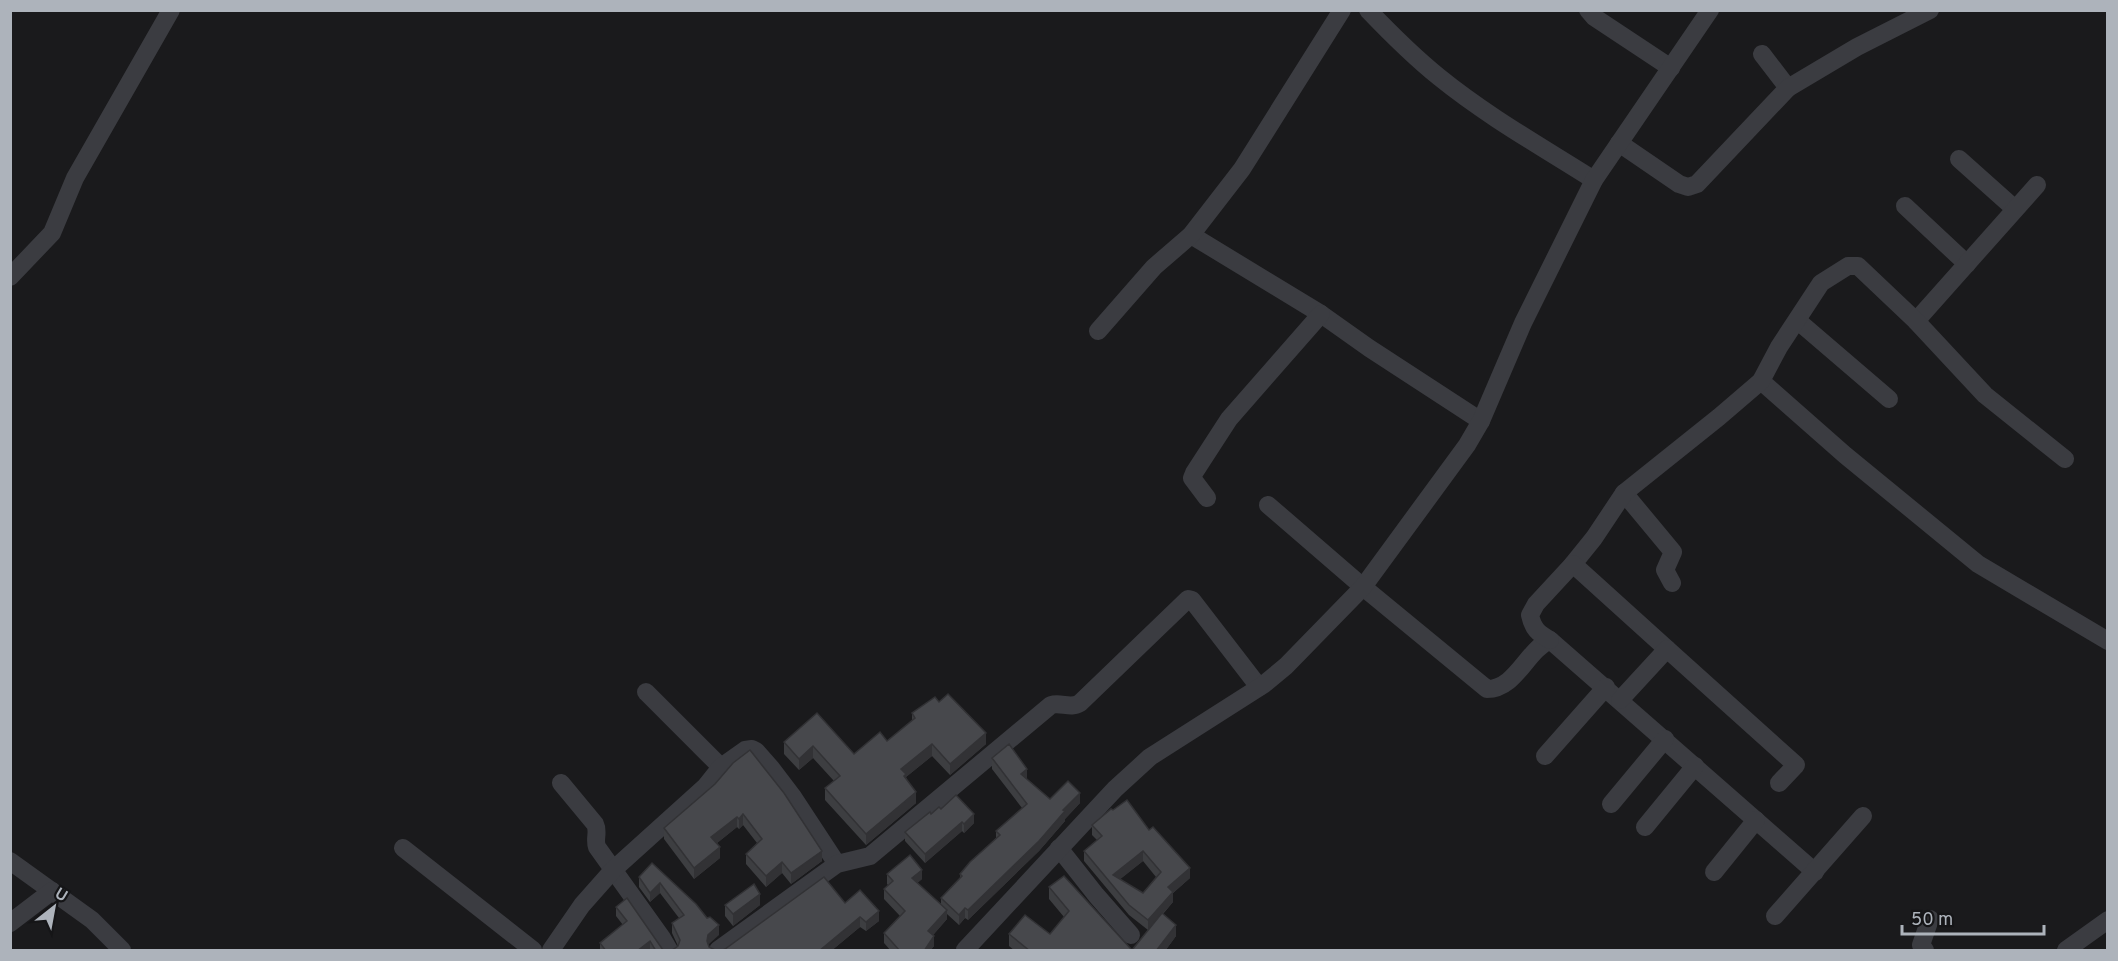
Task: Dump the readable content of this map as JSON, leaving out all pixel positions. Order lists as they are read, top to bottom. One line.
{"scale_bar":"50 m","north":"top right"}
